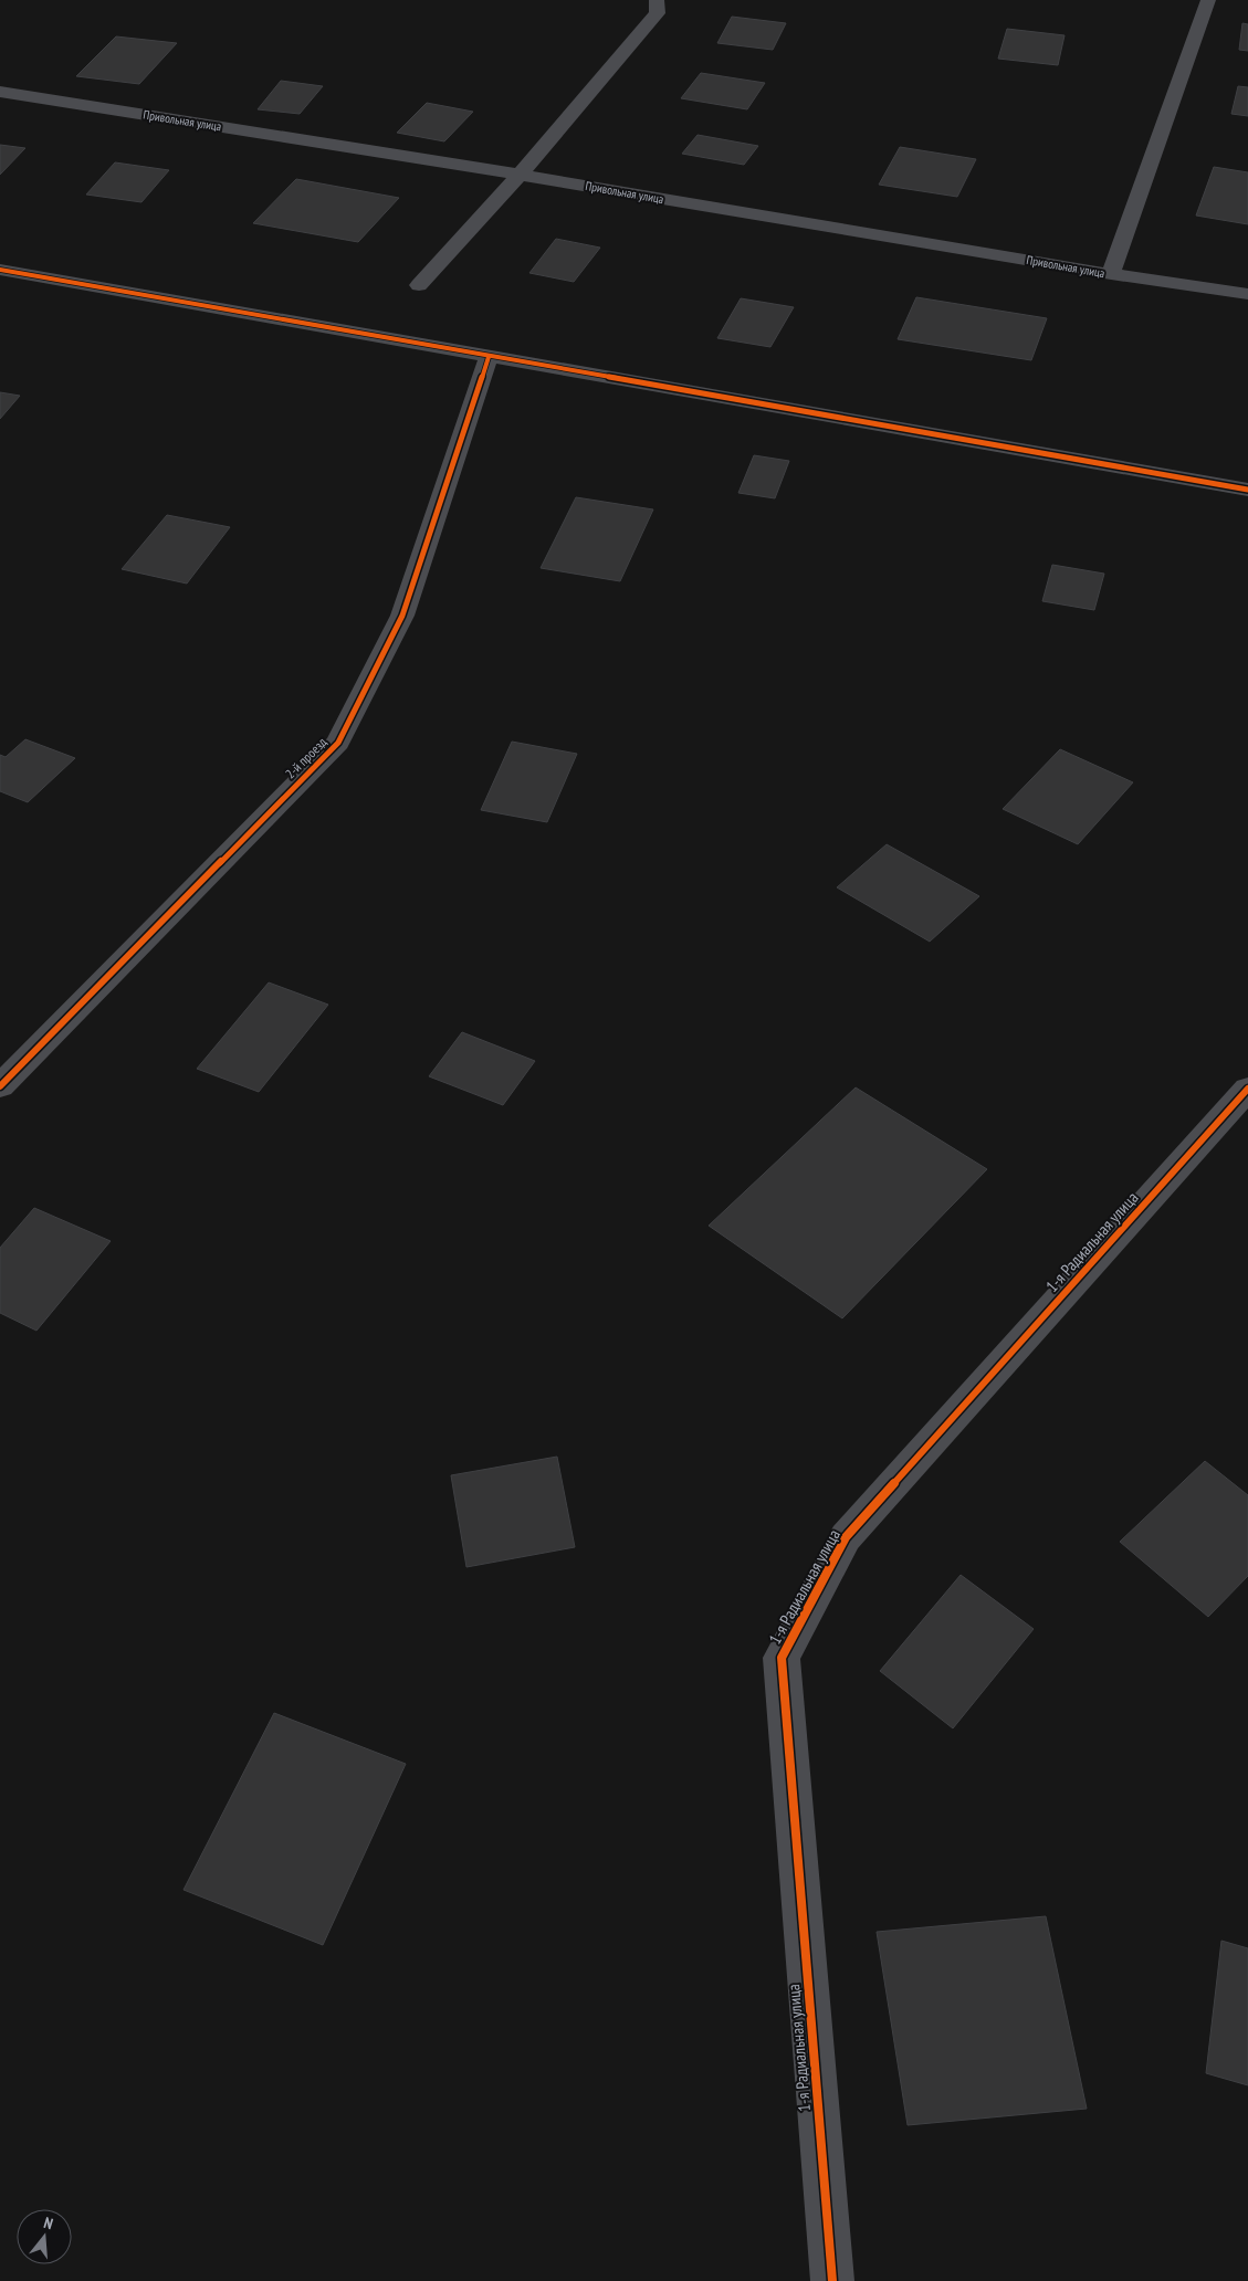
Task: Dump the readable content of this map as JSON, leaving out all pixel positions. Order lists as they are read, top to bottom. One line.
{"streets":{"street":["Привольная улица","2-й проезд","1-я Радиальная улица"]},"north":"top"}
